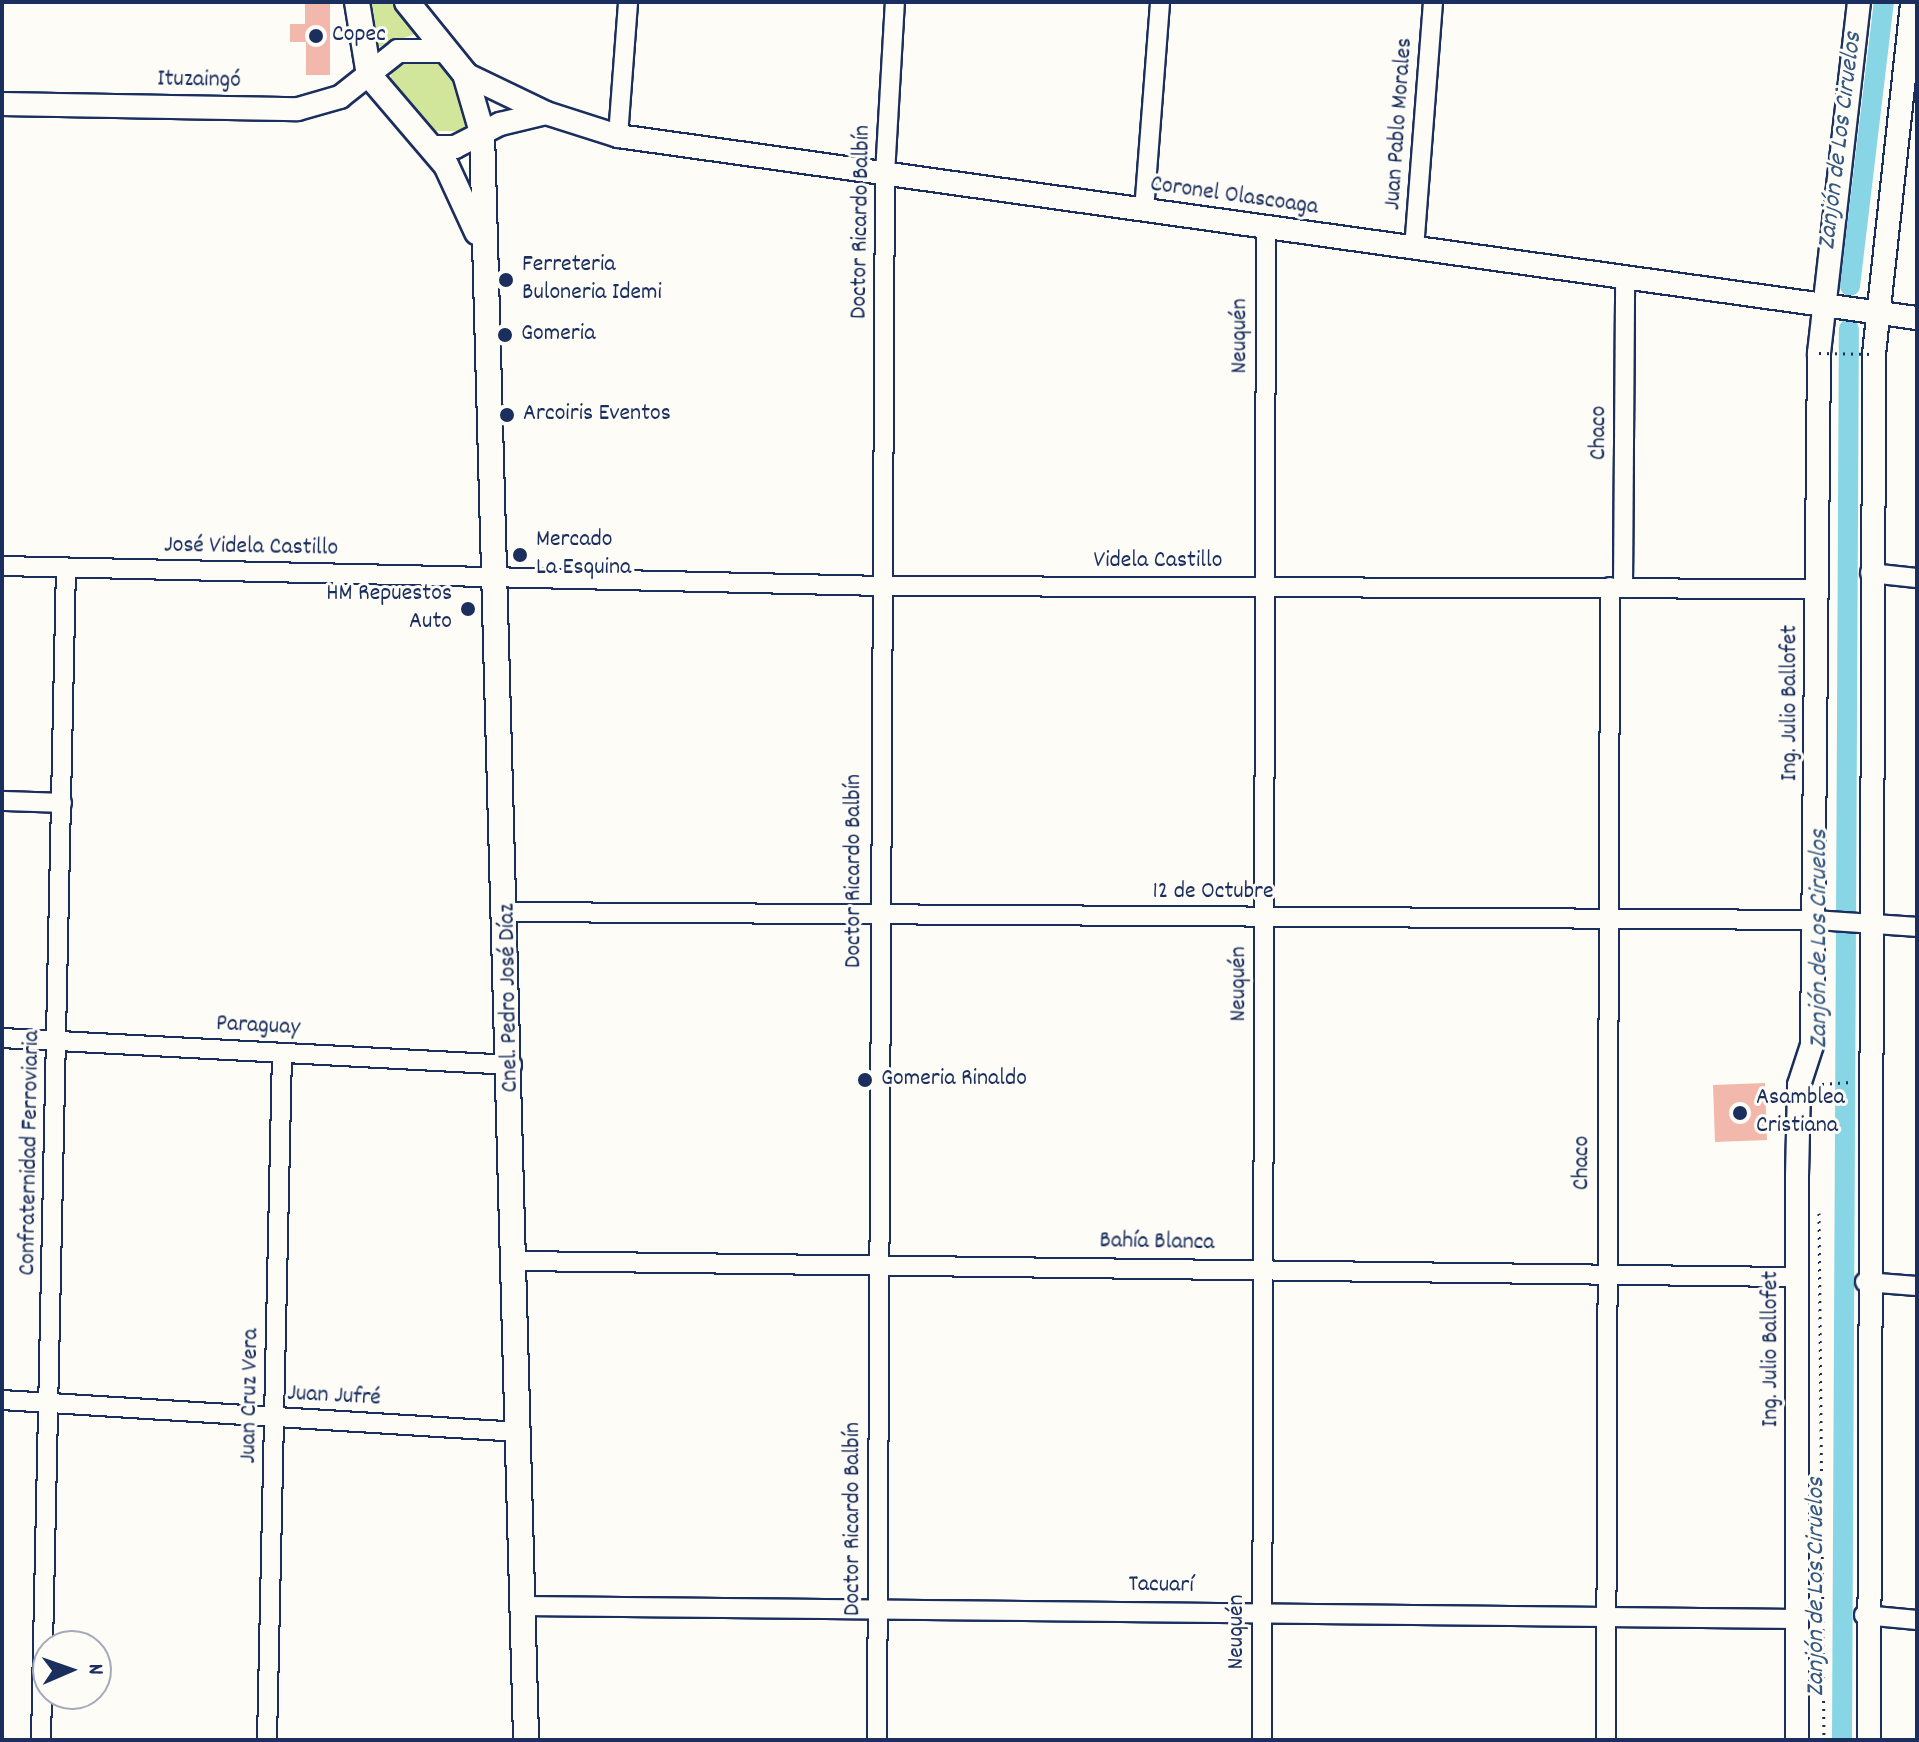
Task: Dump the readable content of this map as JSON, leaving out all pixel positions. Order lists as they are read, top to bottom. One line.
{"streets":{"main road":["Cnel. Pedro José Díaz"],"street":["Ituzaingó","Juan Pablo Morales","Coronel Olascoaga","Doctor Ricardo Balbín","Neuquén","Chaco","José Videla Castillo","Videla Castillo","Ing. Julio Ballofet","12 de Octubre","Paraguay","Confraternidad Ferroviaria","Bahía Blanca","Juan Cruz Vera","Juan Jufré","Tacuarí"]},"crossings":[["Ituzaingó","Cnel. Pedro José Díaz"],["Juan Pablo Morales","Coronel Olascoaga"],["Coronel Olascoaga","Doctor Ricardo Balbín"],["Coronel Olascoaga","Neuquén"],["Coronel Olascoaga","Chaco"],["Coronel Olascoaga","Ing. Julio Ballofet"],["Coronel Olascoaga","Cnel. Pedro José Díaz"],["Doctor Ricardo Balbín","Videla Castillo"],["Doctor Ricardo Balbín","12 de Octubre"],["Doctor Ricardo Balbín","Bahía Blanca"],["Doctor Ricardo Balbín","Tacuarí"],["Neuquén","Videla Castillo"],["Neuquén","12 de Octubre"],["Neuquén","Bahía Blanca"],["Neuquén","Tacuarí"],["Chaco","Videla Castillo"],["Chaco","12 de Octubre"],["Chaco","Bahía Blanca"],["Chaco","Tacuarí"],["José Videla Castillo","Videla Castillo"],["José Videla Castillo","Cnel. Pedro José Díaz"],["José Videla Castillo","Confraternidad Ferroviaria"],["Videla Castillo","Ing. Julio Ballofet"],["Videla Castillo","Cnel. Pedro José Díaz"],["Ing. Julio Ballofet","12 de Octubre"],["Ing. Julio Ballofet","Bahía Blanca"],["Ing. Julio Ballofet","Tacuarí"],["12 de Octubre","Cnel. Pedro José Díaz"],["Cnel. Pedro José Díaz","Paraguay"],["Cnel. Pedro José Díaz","Bahía Blanca"],["Cnel. Pedro José Díaz","Juan Jufré"],["Cnel. Pedro José Díaz","Tacuarí"],["Paraguay","Confraternidad Ferroviaria"],["Paraguay","Juan Cruz Vera"],["Confraternidad Ferroviaria","Juan Jufré"],["Juan Cruz Vera","Juan Jufré"]],"water":["Zanjón de Los Ciruelos"],"places":["Copec","Ferreteria Buloneria Idemi","Gomeria","Arcoiris Eventos","Mercado La Esquina","HM Repuestos Auto","Gomeria Rinaldo","Asamblea Cristiana"],"north":"right"}
